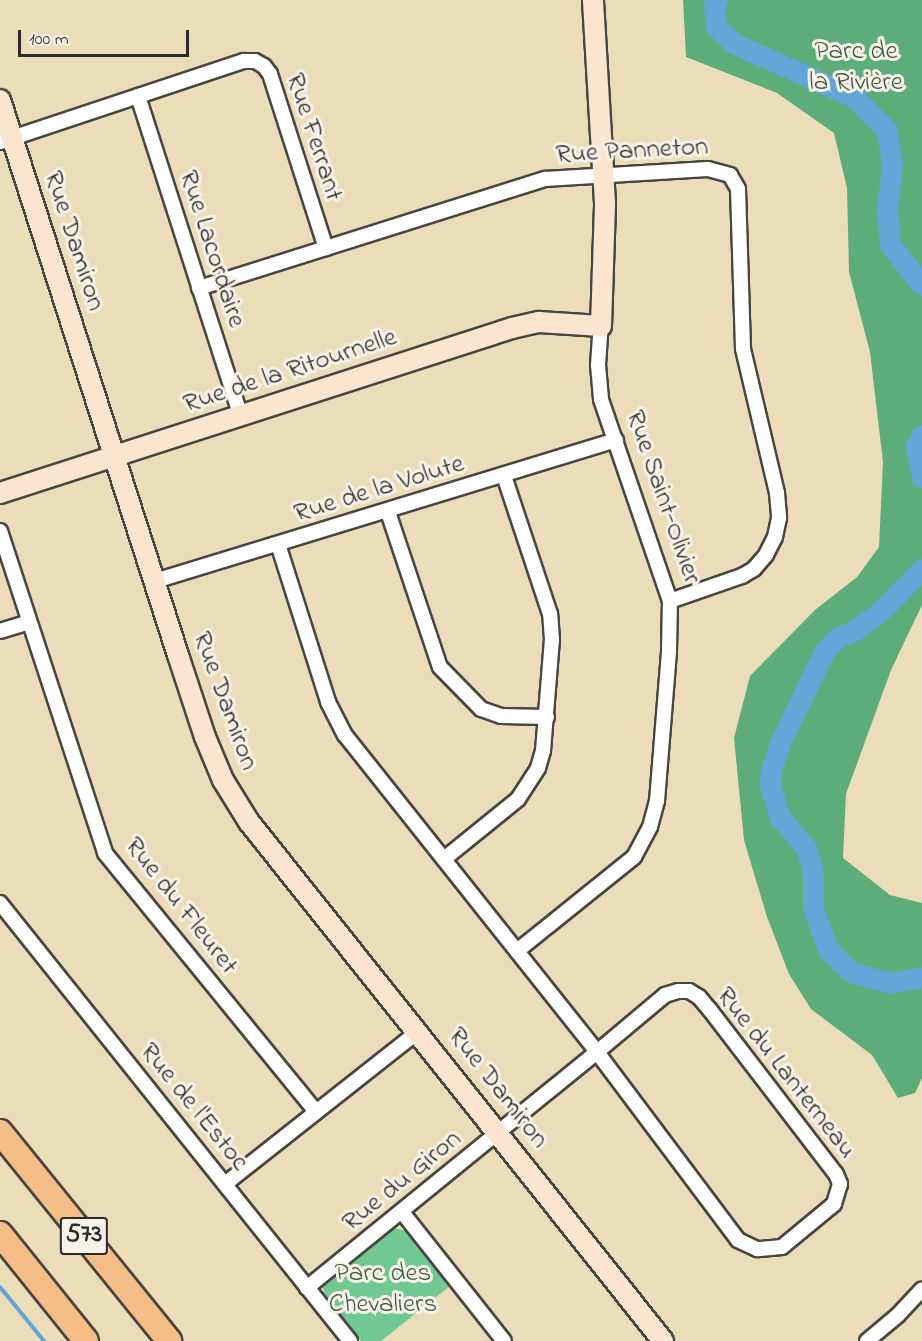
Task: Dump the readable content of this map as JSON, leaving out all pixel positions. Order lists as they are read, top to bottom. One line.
{"streets":{"highway":["573"],"street":["Rue Ferrant","Rue Panneton","Rue Damiron","Rue Lacordaire","Rue de la Ritournelle","Rue de la Volute","Rue Saint-Olivier","Rue du Fleuret","Rue du Lanterneau","Rue de l'Estoc","Rue du Giron"]},"crossings":[["Rue Ferrant","Rue Panneton"],["Rue Ferrant","Rue Damiron"],["Rue Ferrant","Rue Lacordaire"],["Rue Panneton","Rue Lacordaire"],["Rue Panneton","Rue Saint-Olivier"],["Rue Damiron","Rue de la Ritournelle"],["Rue Damiron","Rue de la Volute"],["Rue Damiron","Rue du Lanterneau"],["Rue Damiron","Rue du Giron"],["Rue Lacordaire","Rue de la Ritournelle"],["Rue de la Ritournelle","Rue Saint-Olivier"],["Rue de la Volute","Rue Saint-Olivier"],["Rue de la Volute","Rue du Lanterneau"],["Rue Saint-Olivier","Rue du Lanterneau"],["Rue du Lanterneau","Rue du Giron"],["Rue de l'Estoc","Rue du Giron"]],"parks":["Parc de la Rivière","Parc des Chevaliers"],"scale_bar":"100 m"}
